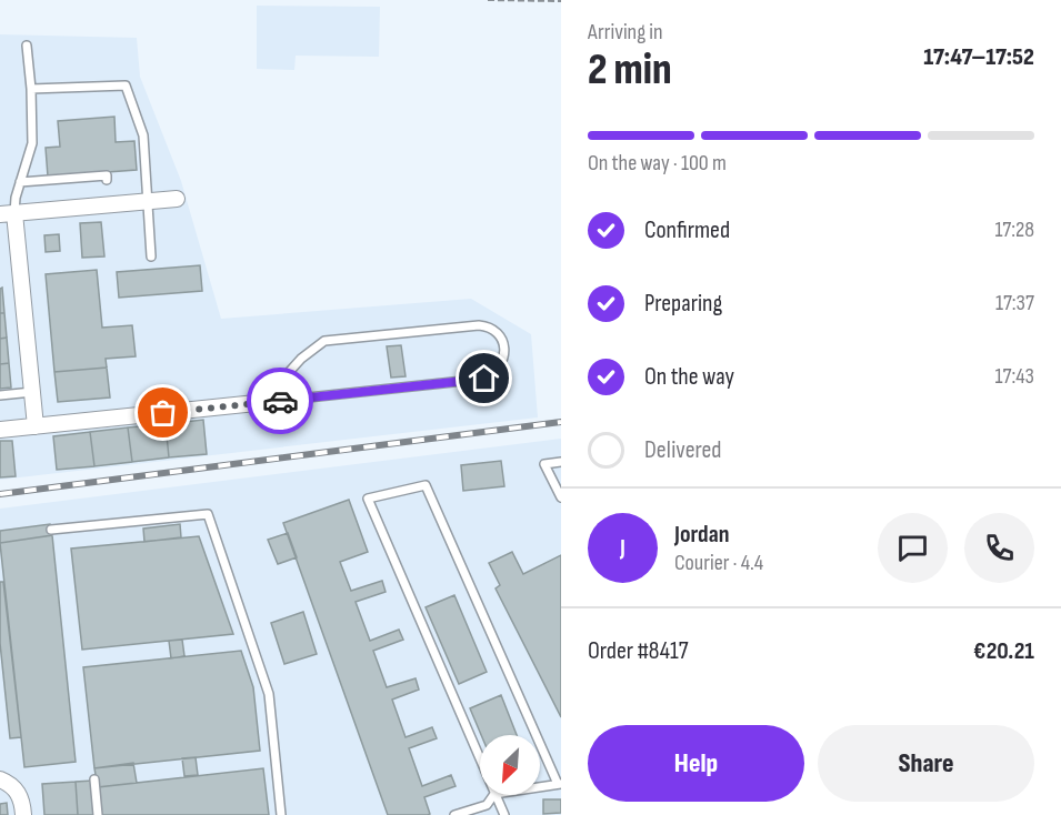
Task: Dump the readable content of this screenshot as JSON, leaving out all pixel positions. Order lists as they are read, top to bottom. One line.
{"north":"bottom left","page":{"heading":["2 min","Arriving in","17:47–17:52"],"panel":["Jordan","Courier · 4.4","Order #8417","€20.21"],"bar":"On the way · 100 m","list":[["Confirmed","17:28"],["Preparing","17:37"],["On the way","17:43"],"Delivered"],"round":"J","buttons":["Help","Share"]}}
